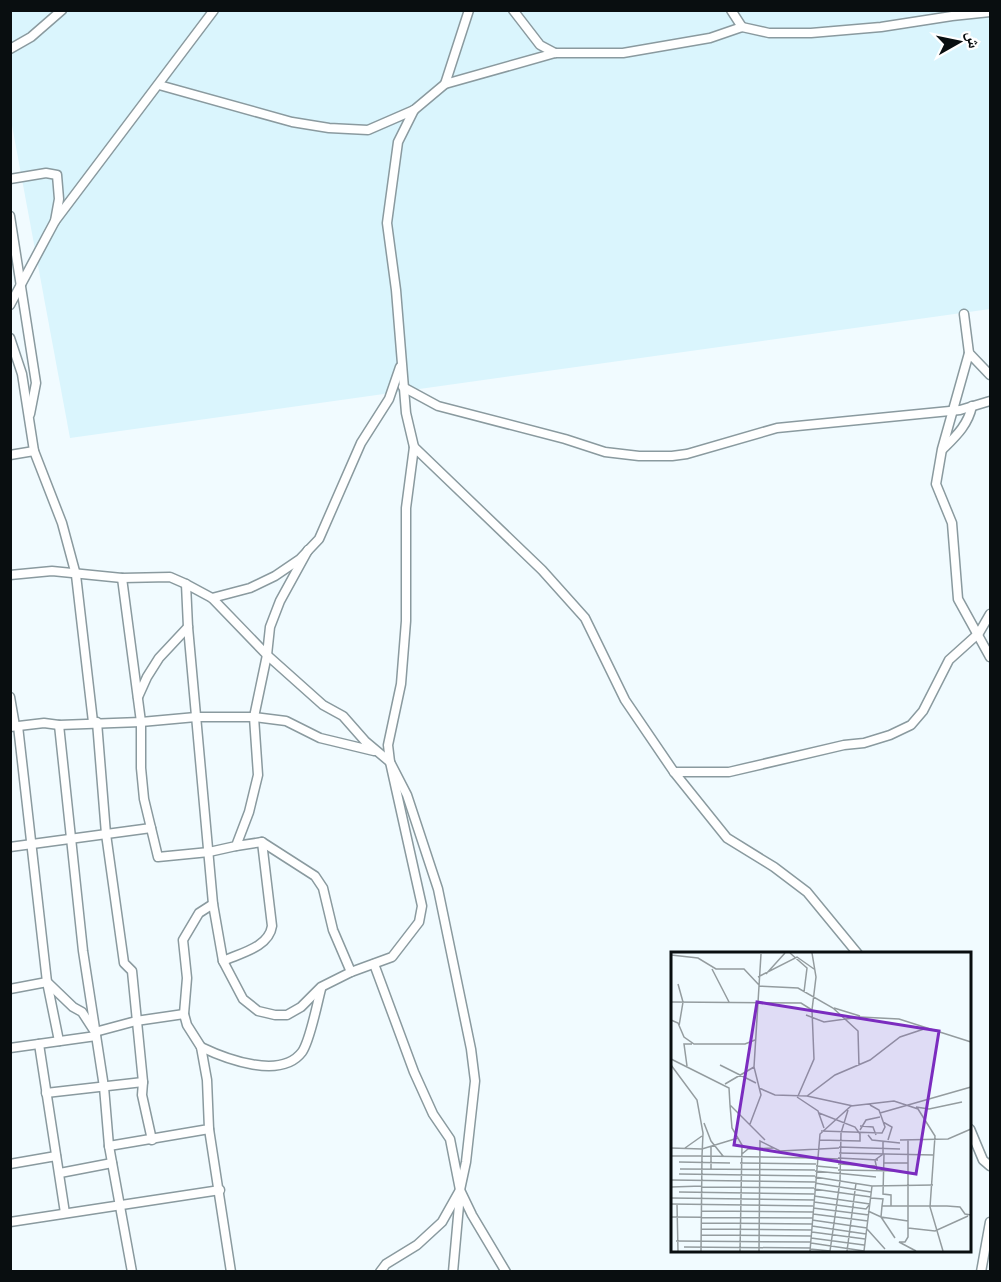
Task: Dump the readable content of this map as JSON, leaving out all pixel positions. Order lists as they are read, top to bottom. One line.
{"north":"right"}
